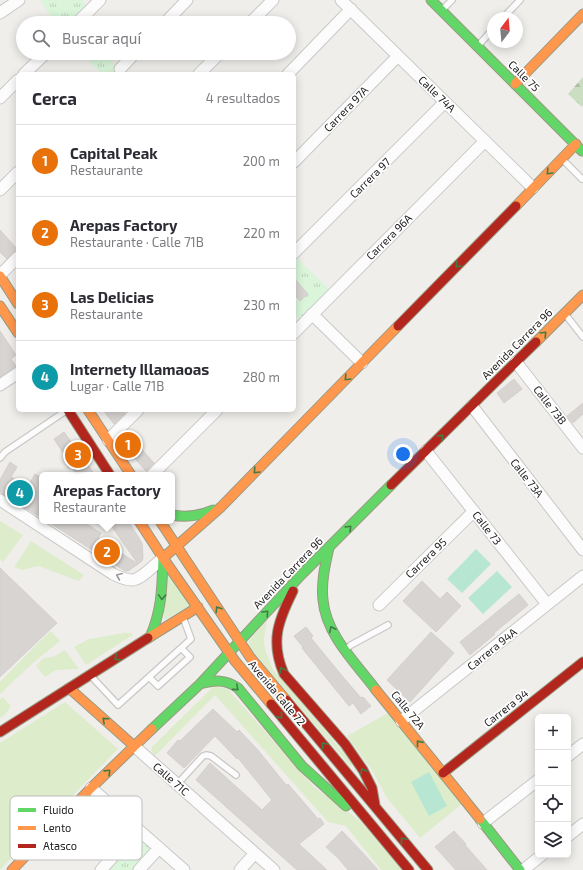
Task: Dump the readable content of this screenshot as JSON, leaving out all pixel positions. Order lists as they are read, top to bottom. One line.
{"streets":{"main road":["Calle 75","Avenida Carrera 96","Avenida Calle 72","Carrera 94","Calle 72A","Calle 71C"],"street":["Calle 74A","Carrera 97A","Carrera 97","Carrera 96A","Calle 73B","Calle 73A","Calle 73","Carrera 95","Carrera 94A"]},"crossings":[["Calle 74A","Carrera 97A"],["Calle 74A","Carrera 97"],["Calle 74A","Carrera 96A"],["Avenida Carrera 96","Calle 73B"],["Avenida Carrera 96","Calle 73A"],["Avenida Carrera 96","Calle 73"],["Avenida Carrera 96","Avenida Calle 72"],["Avenida Carrera 96","Calle 72A"],["Avenida Carrera 96","Calle 71C"],["Calle 73","Carrera 95"],["Calle 73","Carrera 94A"],["Carrera 94A","Calle 72A"],["Carrera 94","Calle 72A"]],"one_way":["Avenida Carrera 96"],"legend":["Fluido","Lento","Atasco"],"north":"top","page":{"search":"Buscar aquí","heading":["Cerca","4 resultados"],"list":[{"mark":"1","name":"Capital Peak","note":"Restaurante","value":"200 m"},{"mark":"2","name":"Arepas Factory","note":"Restaurante · Calle 71B","value":"220 m"},{"mark":"3","name":"Las Delicias","note":"Restaurante","value":"230 m"},{"mark":"4","name":"Internety Illamaoas","note":"Lugar · Calle 71B","value":"280 m"}],"pins":["1","3","4","2"],"popup":["Arepas Factory","Restaurante"],"map_buttons":["+","−"]}}
